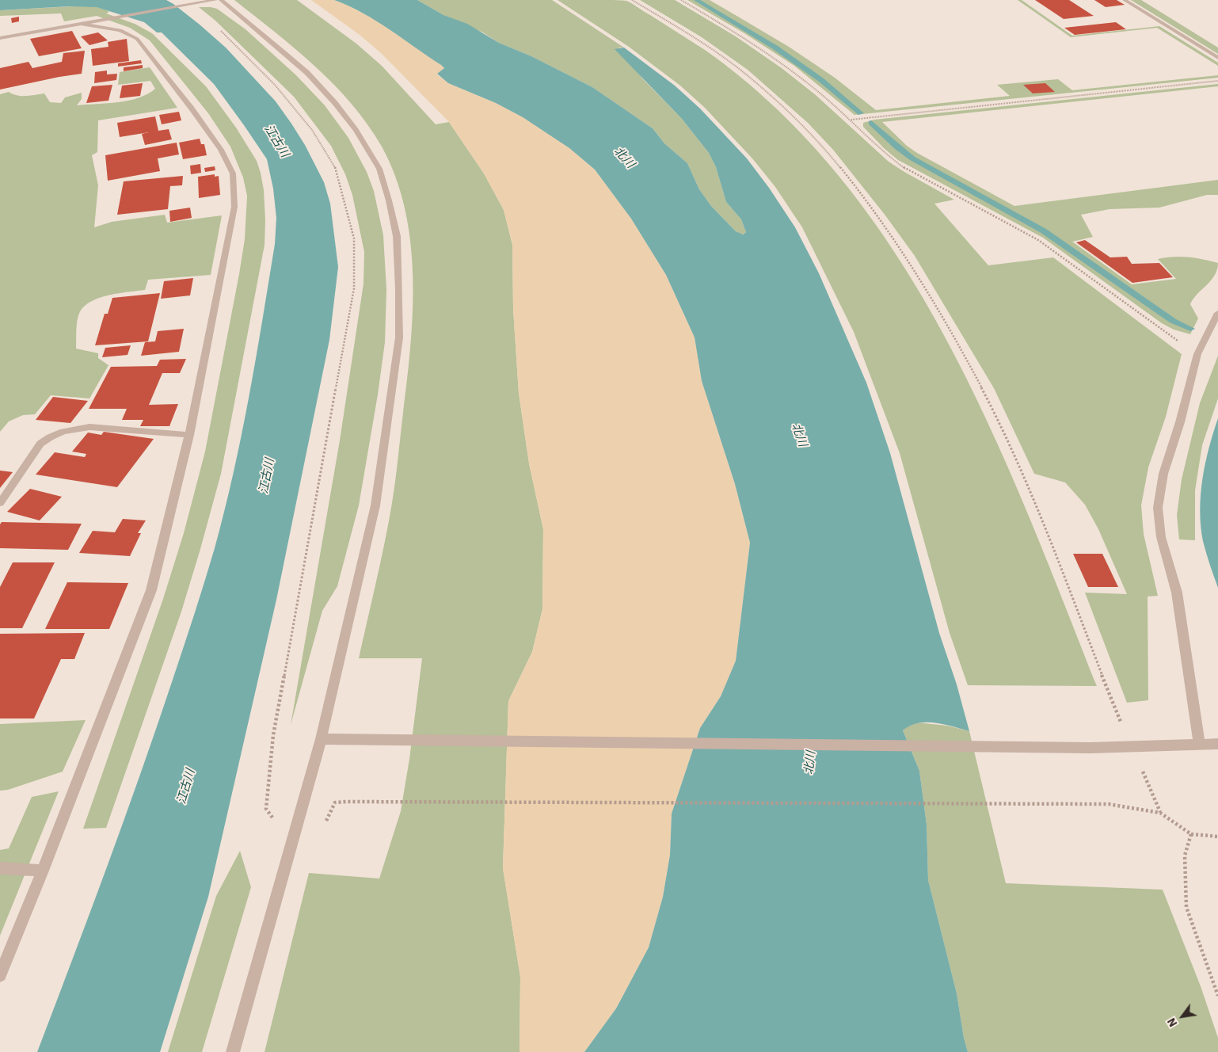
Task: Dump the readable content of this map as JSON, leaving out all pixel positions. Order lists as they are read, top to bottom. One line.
{"water":["江古川","北川"],"north":"bottom left"}
